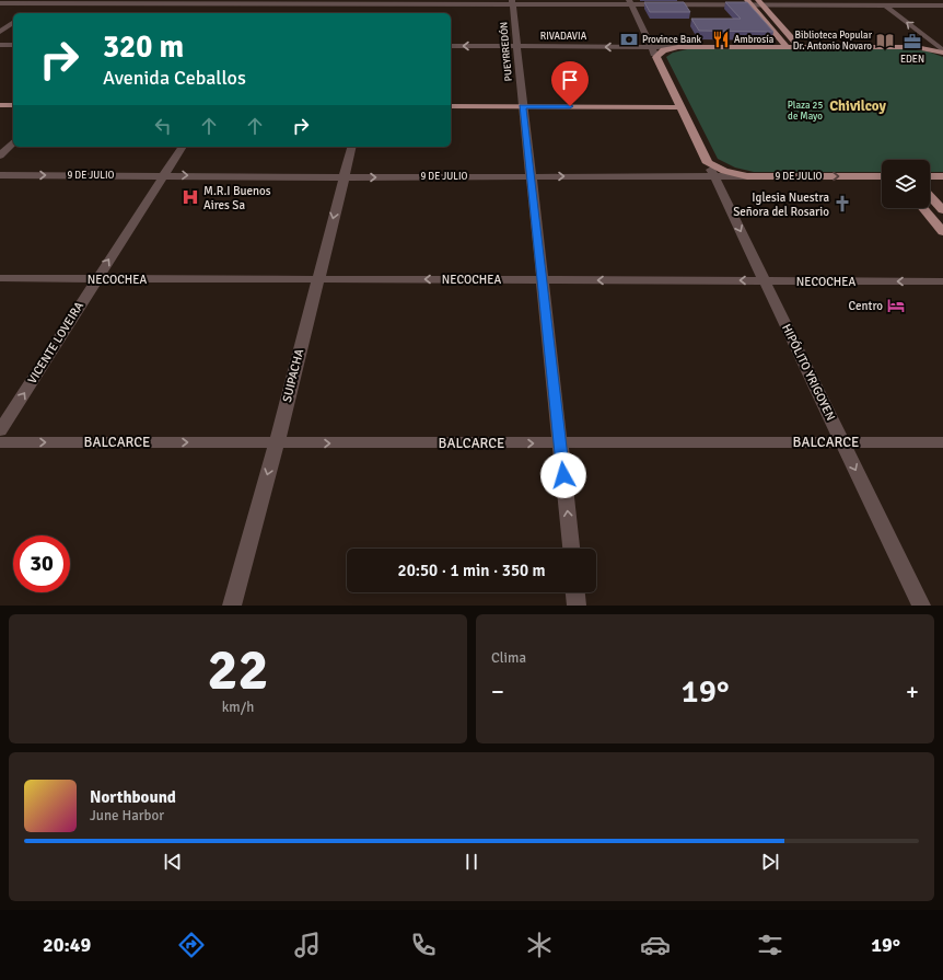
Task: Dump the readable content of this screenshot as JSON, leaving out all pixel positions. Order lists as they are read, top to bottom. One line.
{"streets":{"main road":["RIVADAVIA","9 DE JULIO","HIPÓLITO YRIGOYEN"],"street":["PUEYRREDÓN","NECOCHEA","VICENTE LOVEIRA","SUIPACHA","BALCARCE"]},"crossings":[["RIVADAVIA","PUEYRREDÓN"],["RIVADAVIA","HIPÓLITO YRIGOYEN"],["PUEYRREDÓN","9 DE JULIO"],["PUEYRREDÓN","NECOCHEA"],["PUEYRREDÓN","BALCARCE"],["9 DE JULIO","VICENTE LOVEIRA"],["9 DE JULIO","HIPÓLITO YRIGOYEN"],["9 DE JULIO","SUIPACHA"],["NECOCHEA","VICENTE LOVEIRA"],["NECOCHEA","HIPÓLITO YRIGOYEN"],["NECOCHEA","SUIPACHA"],["HIPÓLITO YRIGOYEN","BALCARCE"],["SUIPACHA","BALCARCE"]],"one_way":["9 DE JULIO","NECOCHEA","VICENTE LOVEIRA","HIPÓLITO YRIGOYEN","SUIPACHA","BALCARCE"],"districts":["Chivilcoy"],"parks":["Plaza 25 de Mayo"],"places":{"bank":["Province Bank"],"restaurant":["Ambrosía"],"library":["Biblioteca Popular Dr. Antonio Novaro"],"office":["EDEN"],"hospital":["M.R.I Buenos Aires Sa"],"church":["Iglesia Nuestra Señora del Rosario"],"hotel":["Centro"]},"page":{"turn":["320 m","Avenida Ceballos"],"limit":"30","trip":"20:50 · 1 min · 350 m","tile":[["22","km/h"],"Clima"],"heat":["−","19°","+"],"song":["Northbound","June Harbor"],"tabs":["20:49","19°"]}}
